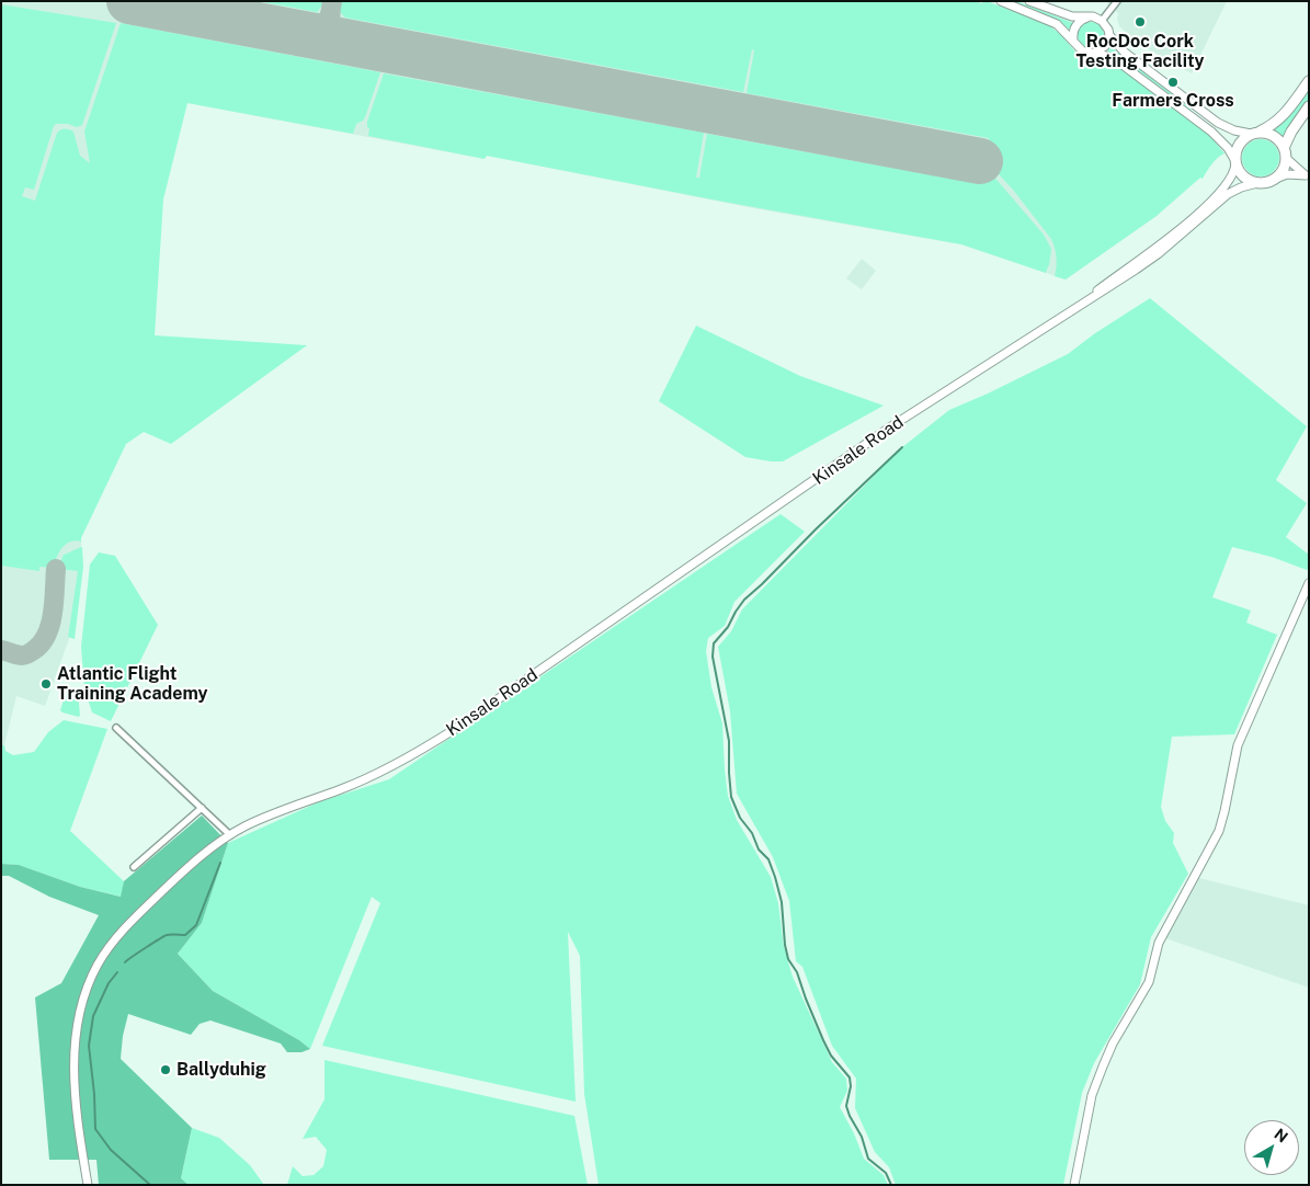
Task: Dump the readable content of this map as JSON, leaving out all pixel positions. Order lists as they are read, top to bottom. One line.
{"streets":{"main road":["Kinsale Road"]},"places":["RocDoc Cork Testing Facility","Farmers Cross","Atlantic Flight Training Academy","Ballyduhig"],"north":"top right"}
